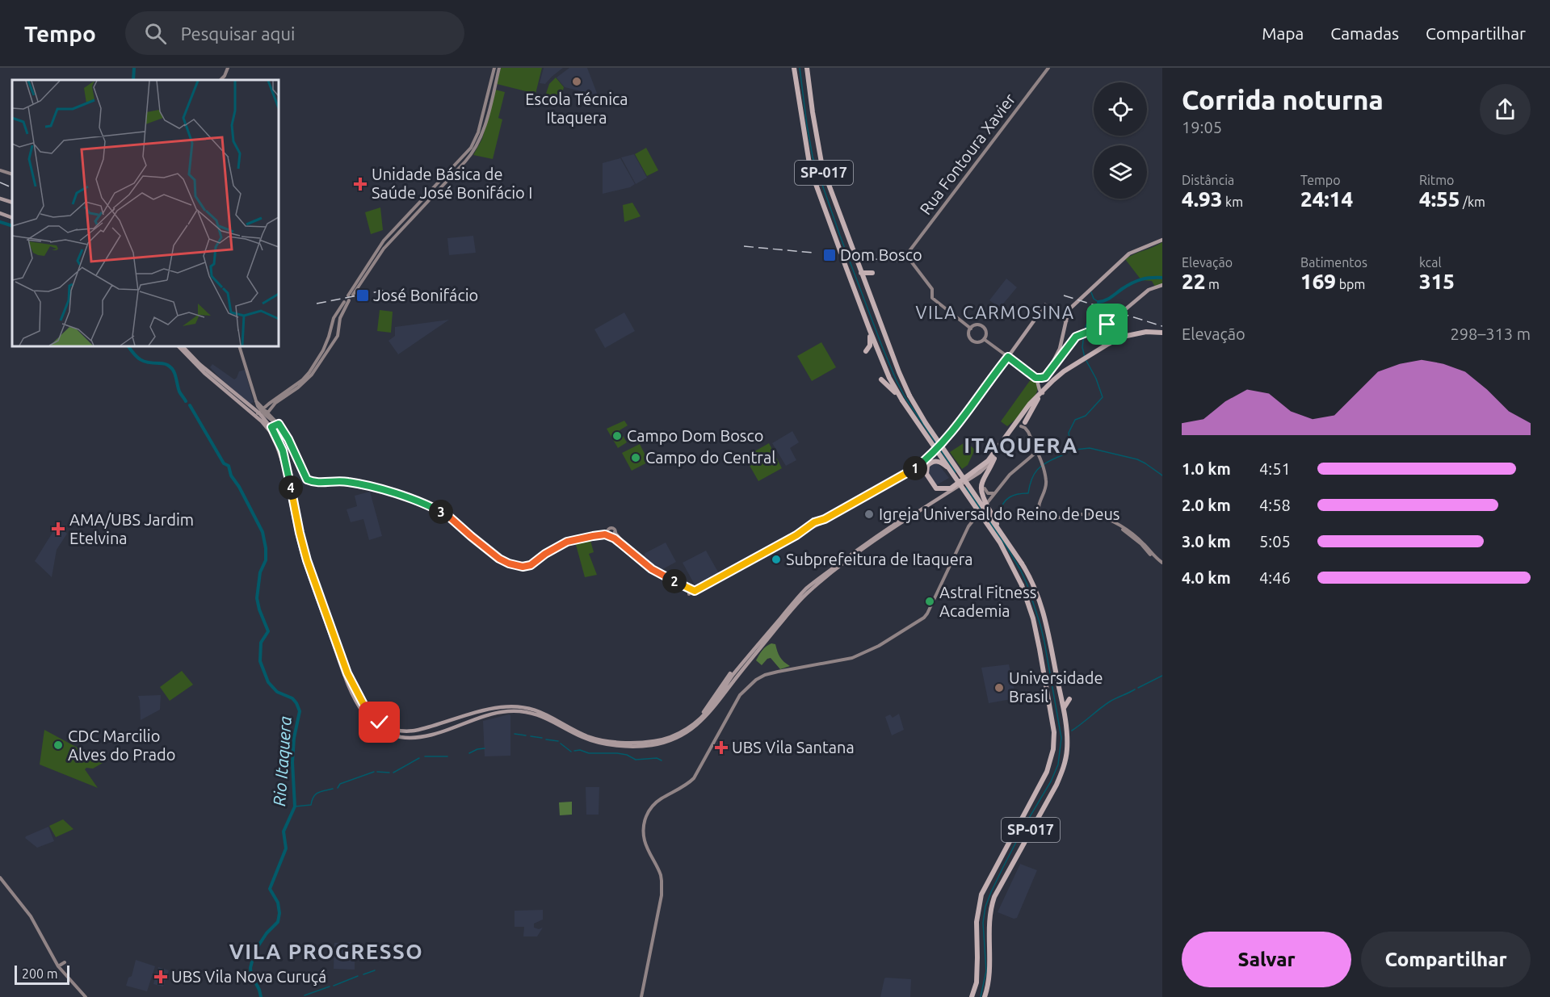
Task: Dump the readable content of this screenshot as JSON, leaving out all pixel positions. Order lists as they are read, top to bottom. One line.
{"streets":{"highway":["SP-017"],"main road":["Rua Fontoura Xavier"]},"districts":["VILA CARMOSINA","ITAQUERA","VILA PROGRESSO"],"water":["Rio Itaquera"],"places":{"other":["Escola Técnica Itaquera","Campo Dom Bosco","Campo do Central","Igreja Universal do Reino de Deus","Subprefeitura de Itaquera","Astral Fitness Academia","Universidade Brasil","CDC Marcilio Alves do Prado"],"health":["Unidade Básica de Saúde José Bonifácio I","AMA/UBS Jardim Etelvina","UBS Vila Santana","UBS Vila Nova Curuçá"],"transit":["Dom Bosco","José Bonifácio"]},"scale_bar":"200 m","page":{"header":"Tempo","search":"Pesquisar aqui","nav":["Mapa","Camadas","Compartilhar"],"heading":["Corrida noturna","19:05"],"stats":[["Distância","4.93 km"],["Tempo","24:14"],["Ritmo","4:55 /km"],["Elevação","22 m"],["Batimentos","169 bpm"],["kcal","315"]],"chart":["Elevação","298–313 m"],"list":[{"name":"1.0 km","note":"4:51"},{"name":"2.0 km","note":"4:58"},{"name":"3.0 km","note":"5:05"},{"name":"4.0 km","note":"4:46"}],"pins":["1","4","3","2"],"buttons":["Salvar","Compartilhar"],"scale":"200 m"}}
